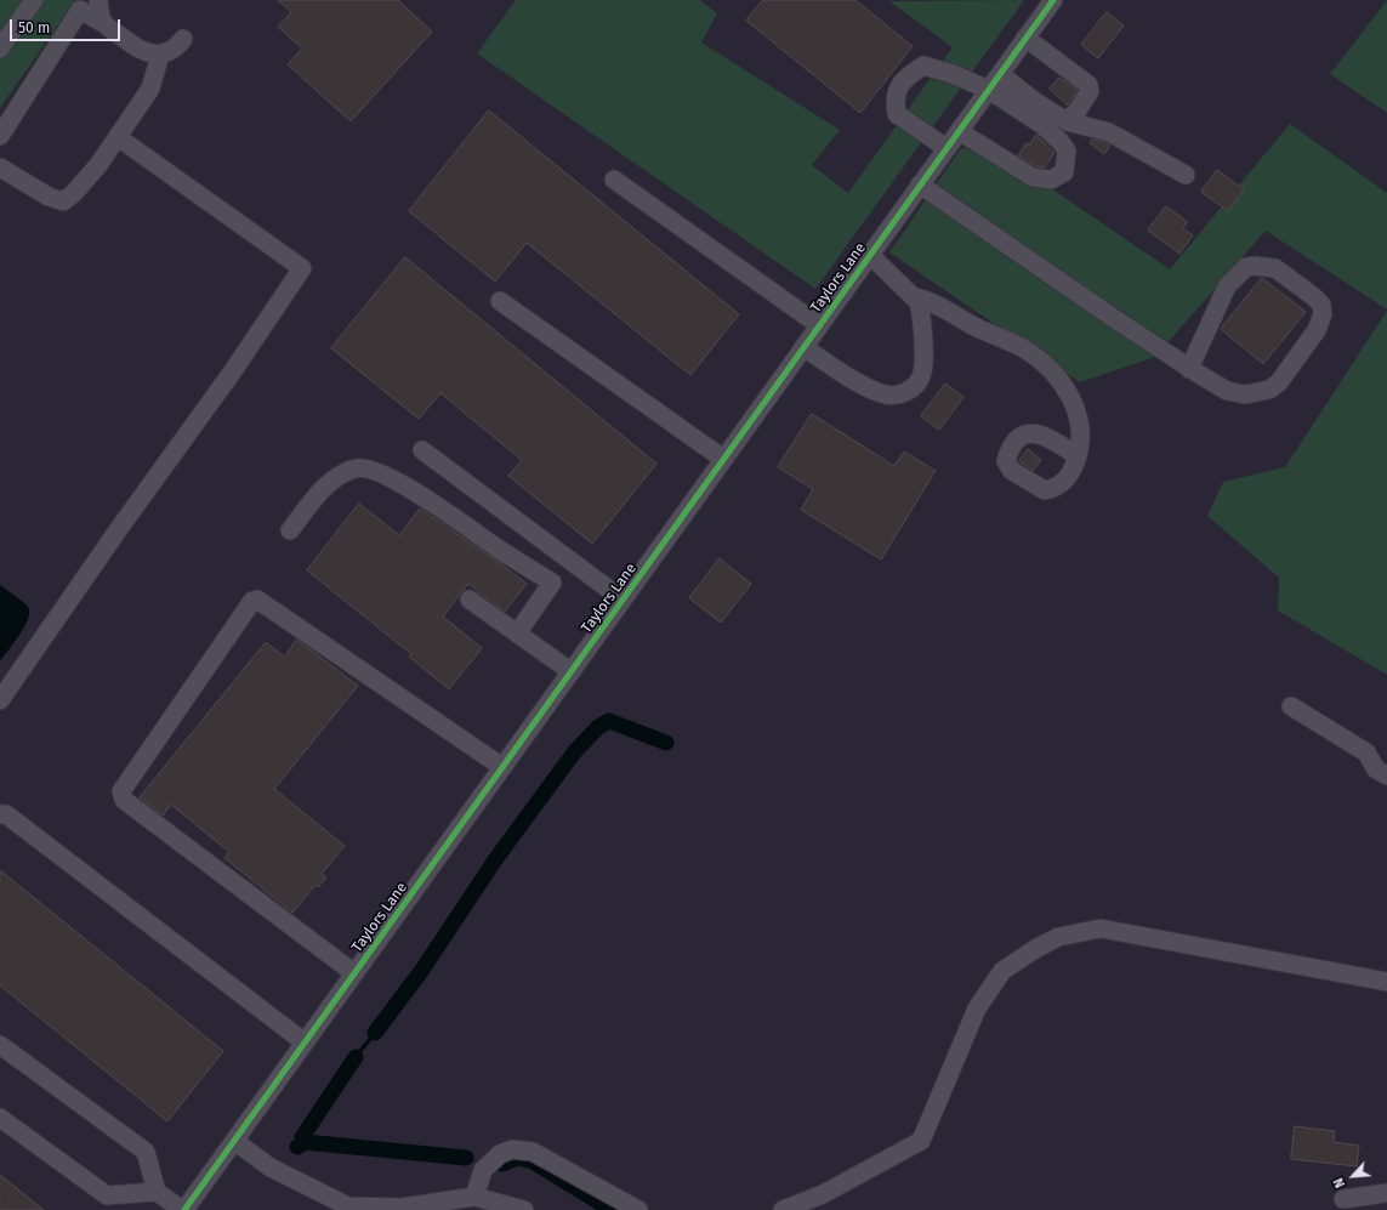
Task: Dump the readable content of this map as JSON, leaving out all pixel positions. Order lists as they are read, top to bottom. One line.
{"streets":{"street":["Taylors Lane"]},"scale_bar":"50 m","north":"bottom left"}
